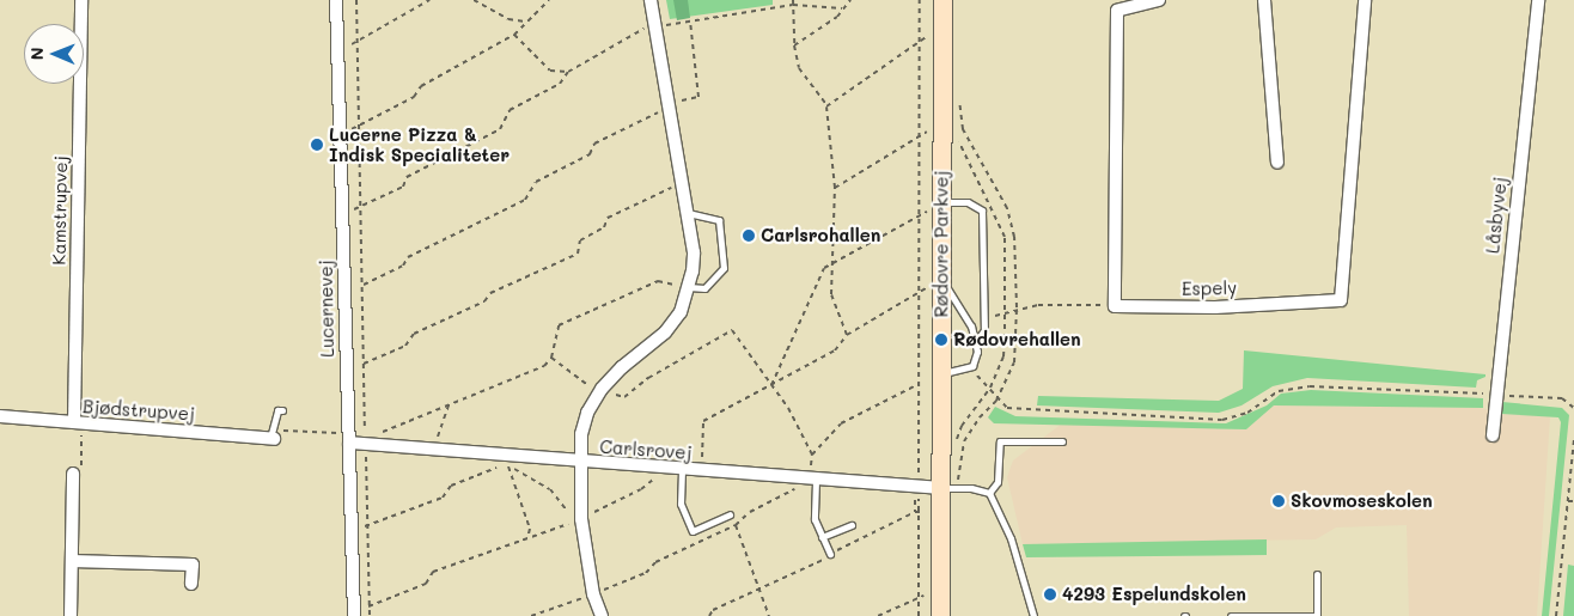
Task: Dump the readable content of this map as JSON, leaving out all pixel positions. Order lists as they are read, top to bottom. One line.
{"streets":{"street":["Kamstrupvej","Låsbyvej","Rødovre Parkvej","Espely","Lucernevej","Bjødstrupvej","Carlsrovej"]},"crossings":[["Kamstrupvej","Bjødstrupvej"],["Rødovre Parkvej","Carlsrovej"],["Lucernevej","Carlsrovej"]],"places":["Lucerne Pizza & Indisk Specialiteter","Carlsrohallen","Rødovrehallen","Skovmoseskolen","4293 Espelundskolen"],"north":"left"}
